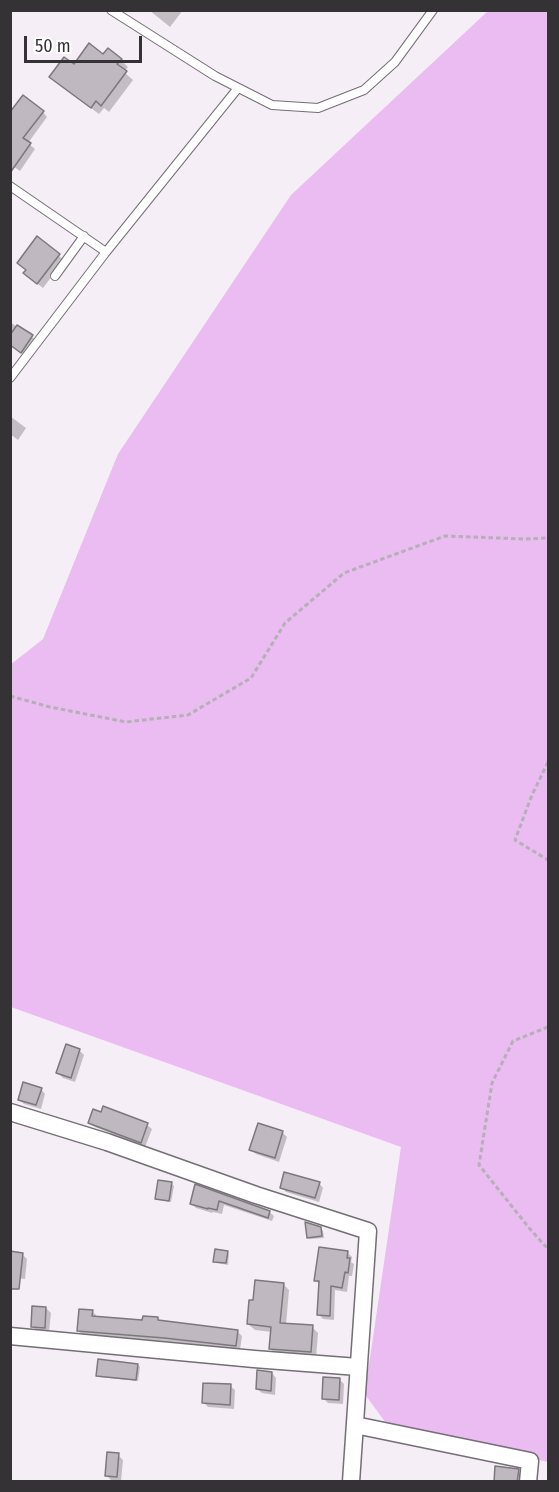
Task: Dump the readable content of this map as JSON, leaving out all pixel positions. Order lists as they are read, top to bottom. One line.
{"scale_bar":"50 m"}
